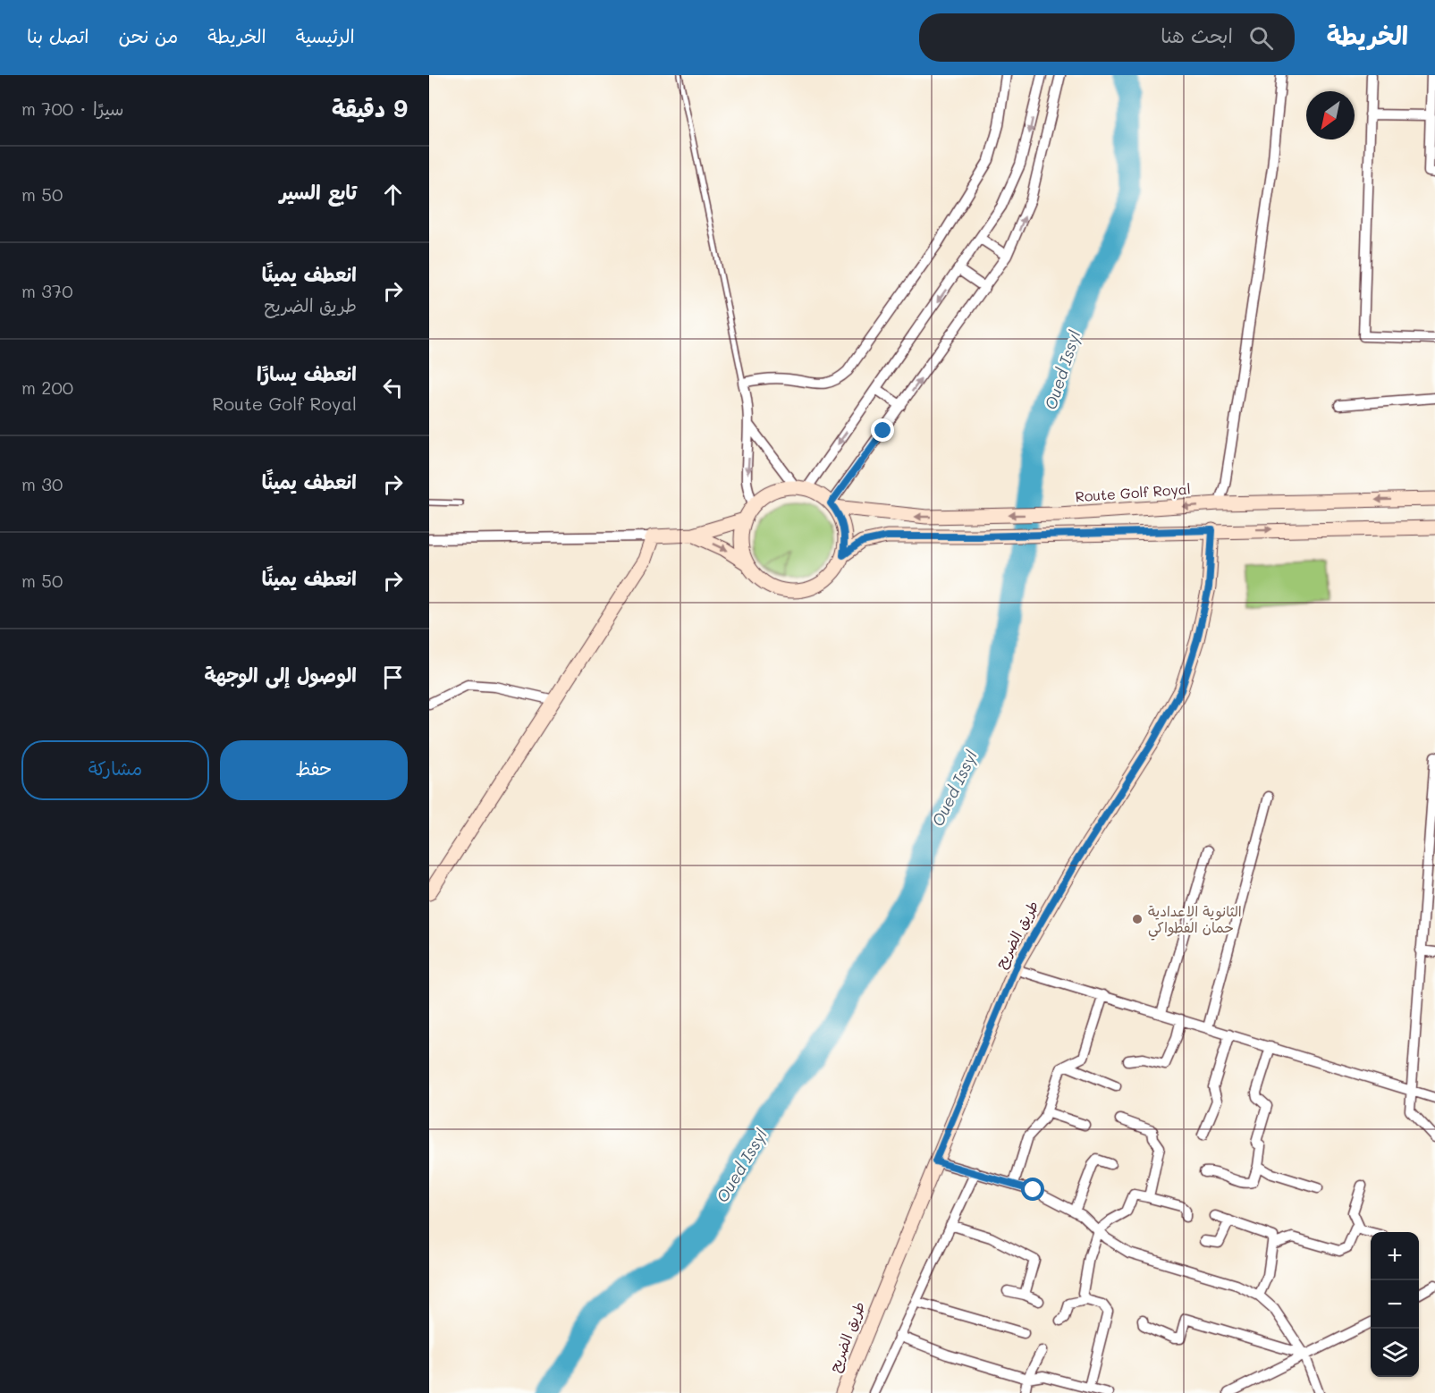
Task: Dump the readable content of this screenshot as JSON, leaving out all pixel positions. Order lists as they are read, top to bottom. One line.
{"streets":{"street":["Route Golf Royal","طريق الضريح"]},"water":["Oued Issyl"],"places":["الثانوية الاعدادية حمان الفطواكي"],"north":"bottom left","page":{"header":"الخريطة","search":"ابحث هنا","nav":["الرئيسية","الخريطة","من نحن","اتصل بنا"],"heading":["9 دقيقة","سيرًا · 700 m"],"list":[["تابع السير","50 m"],["انعطف يمينًا","طريق الضريح","370 m"],["انعطف يسارًا","Route Golf Royal","200 m"],["انعطف يمينًا","30 m"],["انعطف يمينًا","50 m"],"الوصول إلى الوجهة"],"buttons":["حفظ","مشاركة"],"map_buttons":["+","−"]}}
